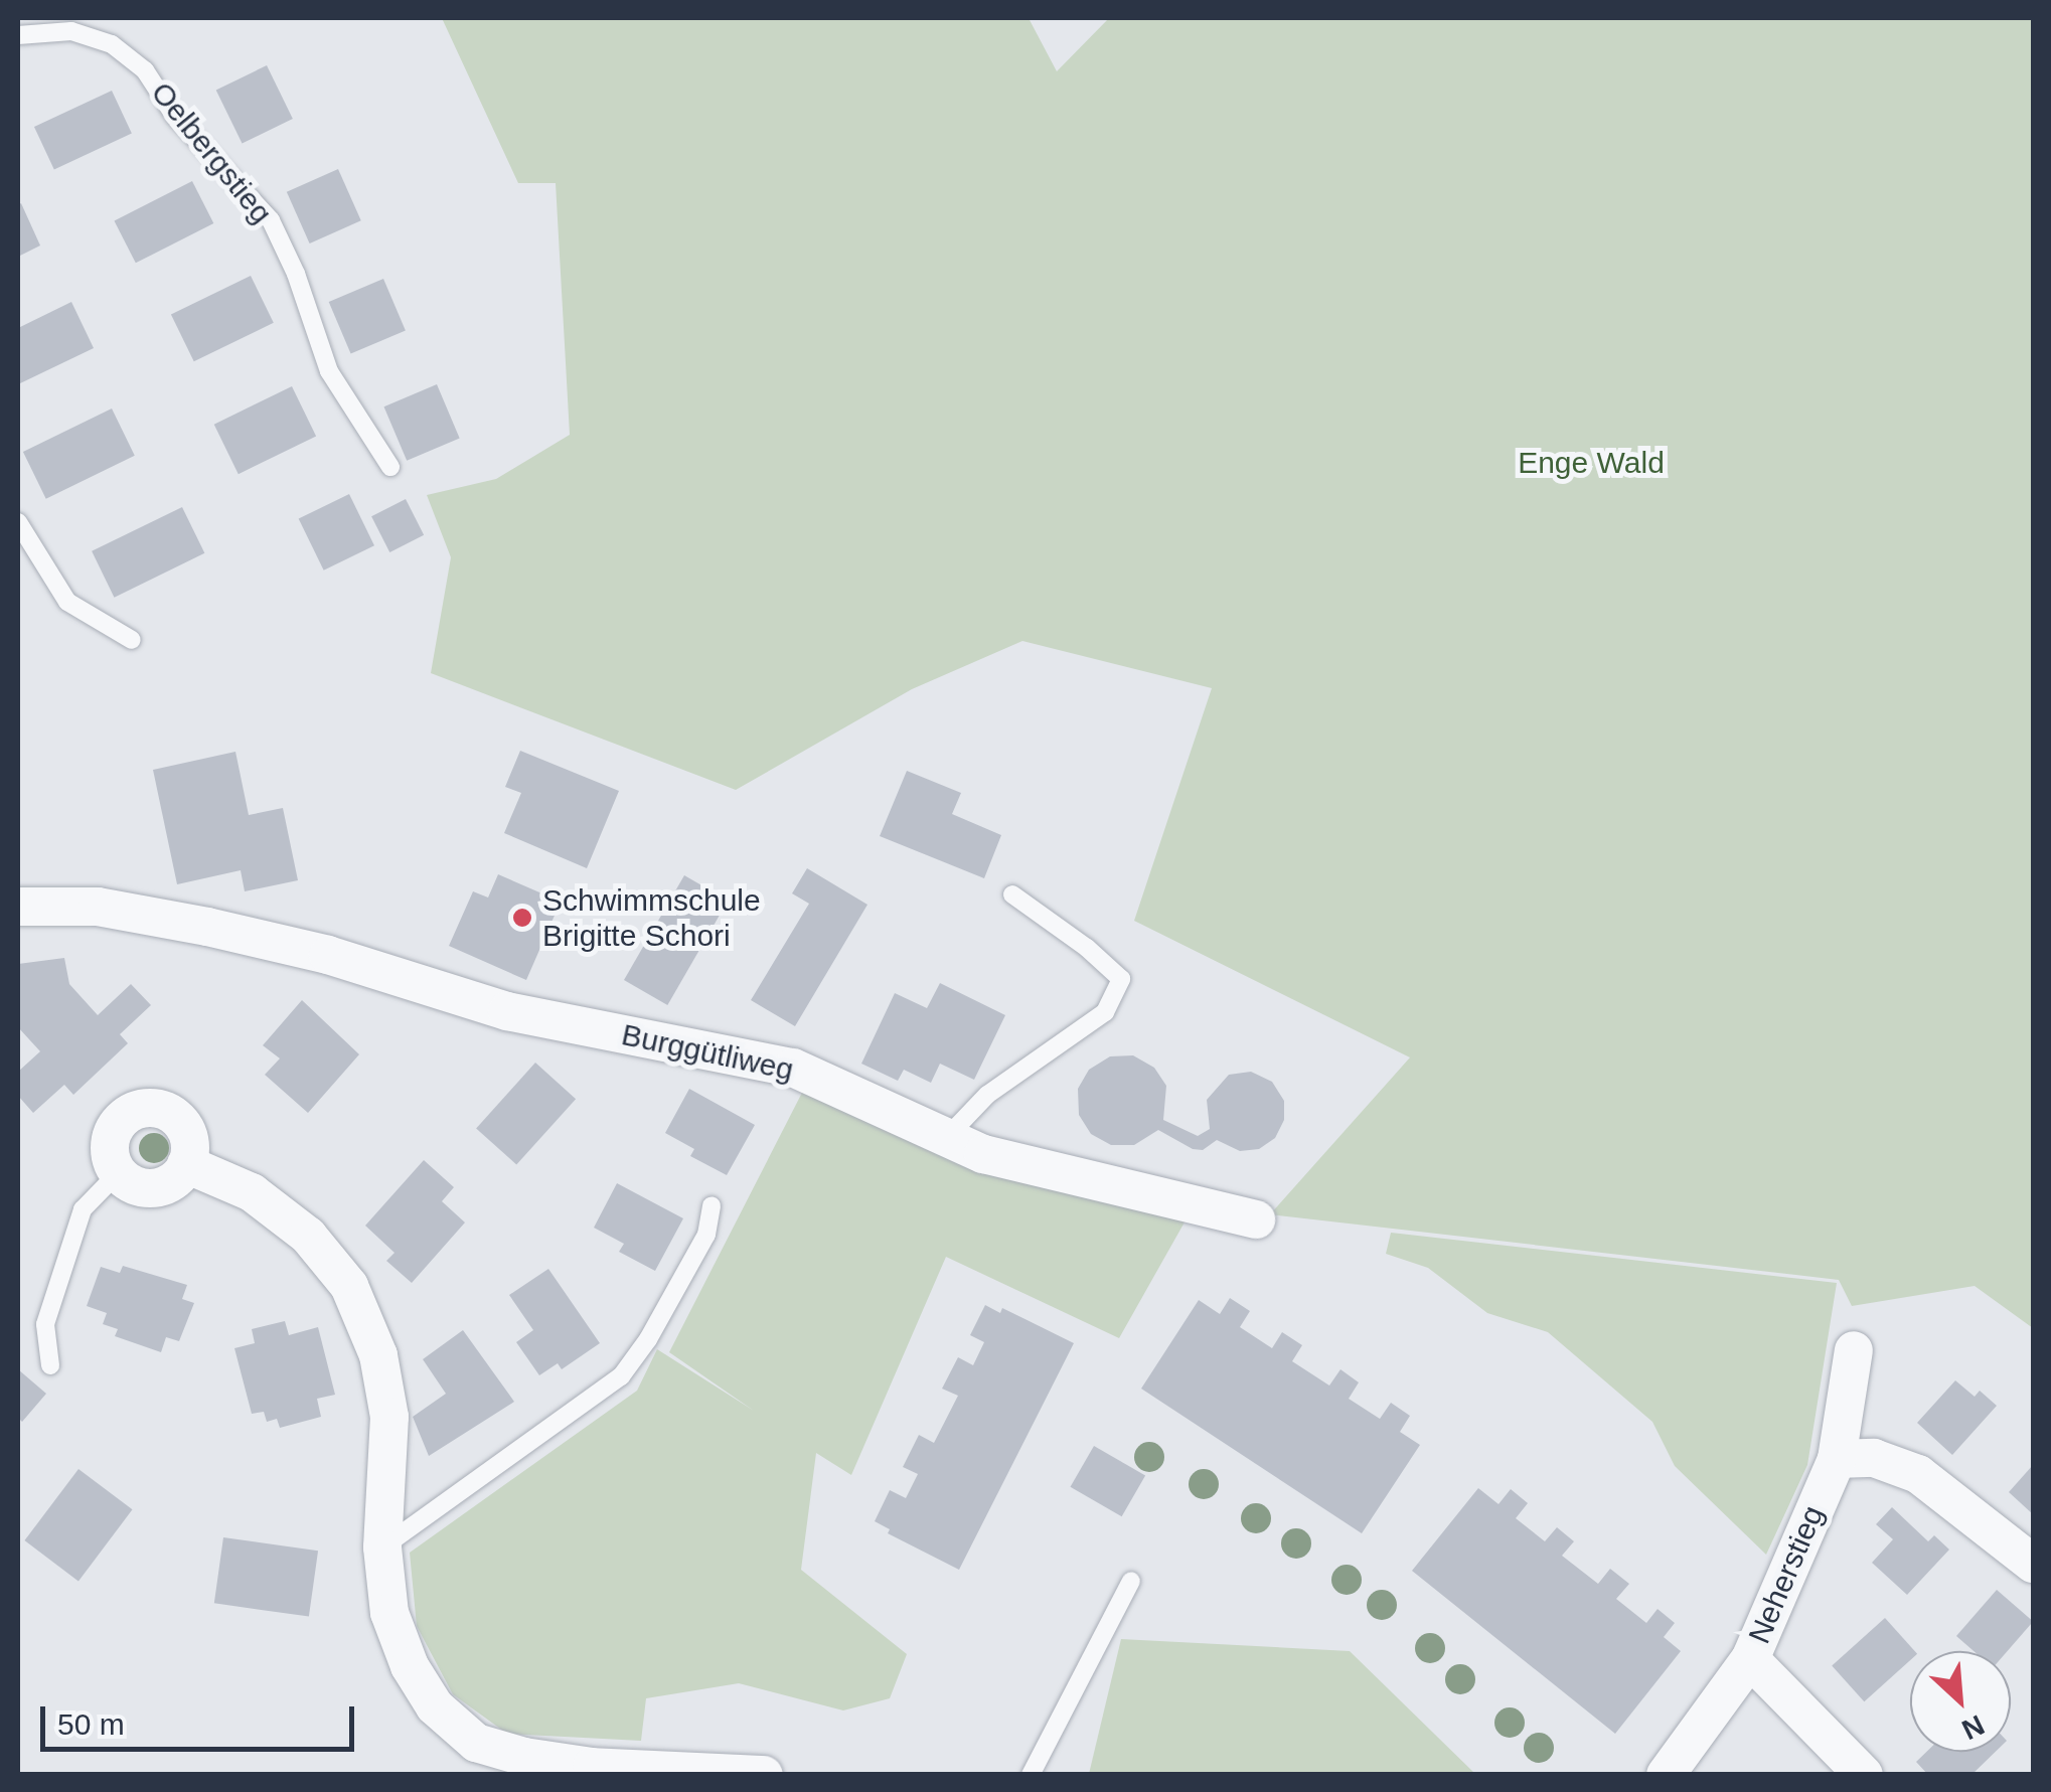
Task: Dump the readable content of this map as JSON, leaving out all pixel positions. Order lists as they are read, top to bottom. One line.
{"streets":{"street":["Burggütliweg","Neherstieg"],"lane":["Oelbergstieg"]},"parks":["Enge Wald"],"places":["Schwimmschule Brigitte Schori"],"scale_bar":"50 m","north":"bottom right"}
